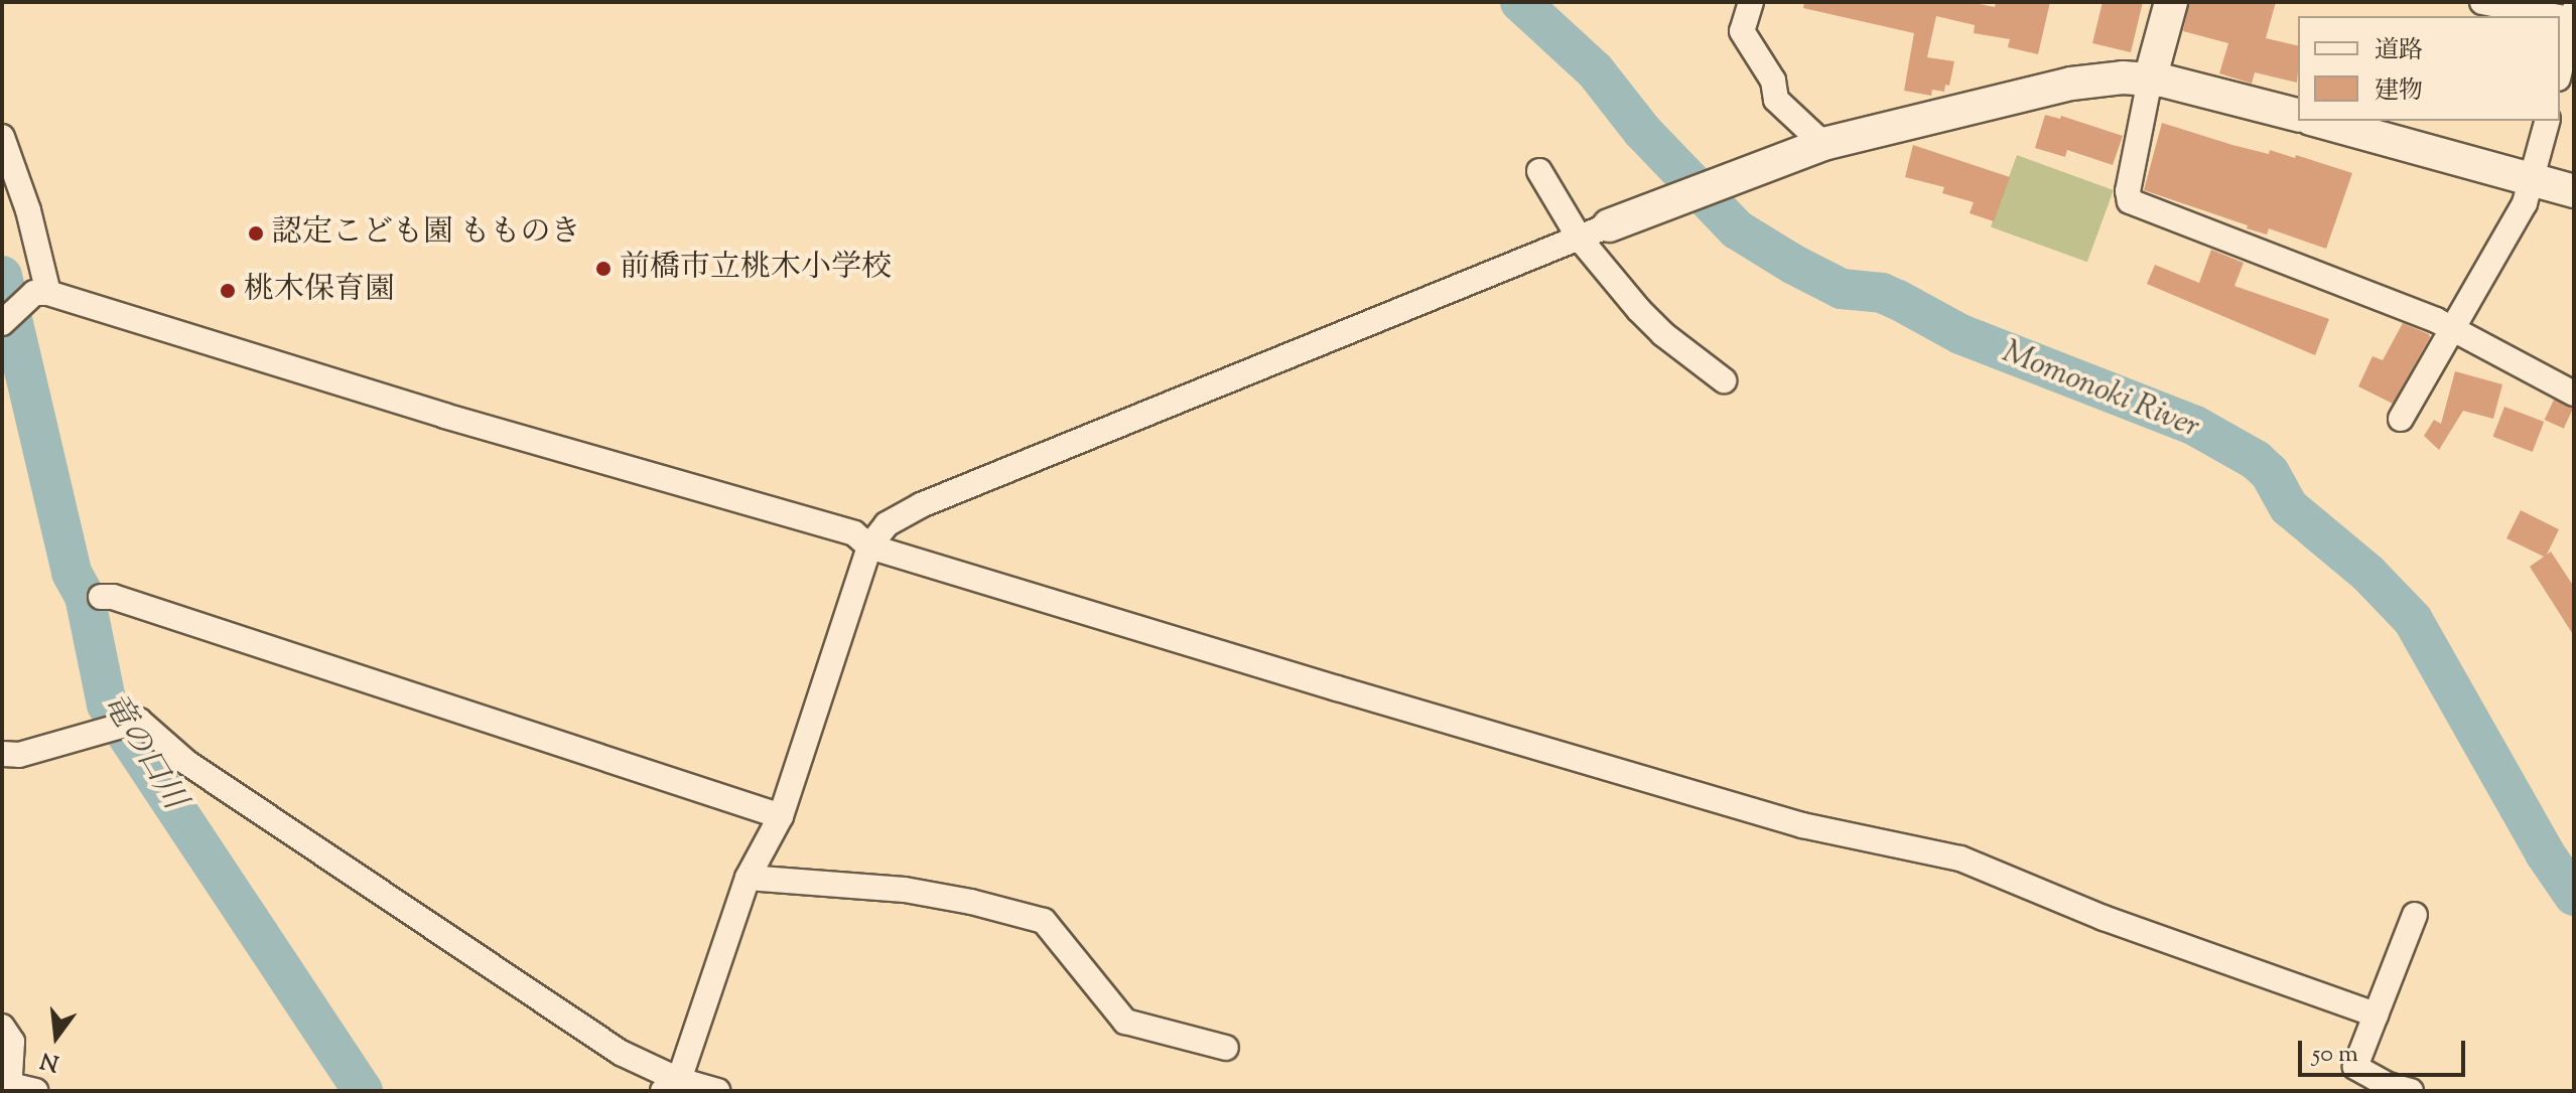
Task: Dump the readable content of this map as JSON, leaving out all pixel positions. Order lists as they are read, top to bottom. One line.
{"water":["Momonoki River","竜の口川"],"places":["認定こども園 もものき","前橋市立桃木小学校","桃木保育園"],"legend":["道路","建物"],"scale_bar":"50 m","north":"bottom"}
